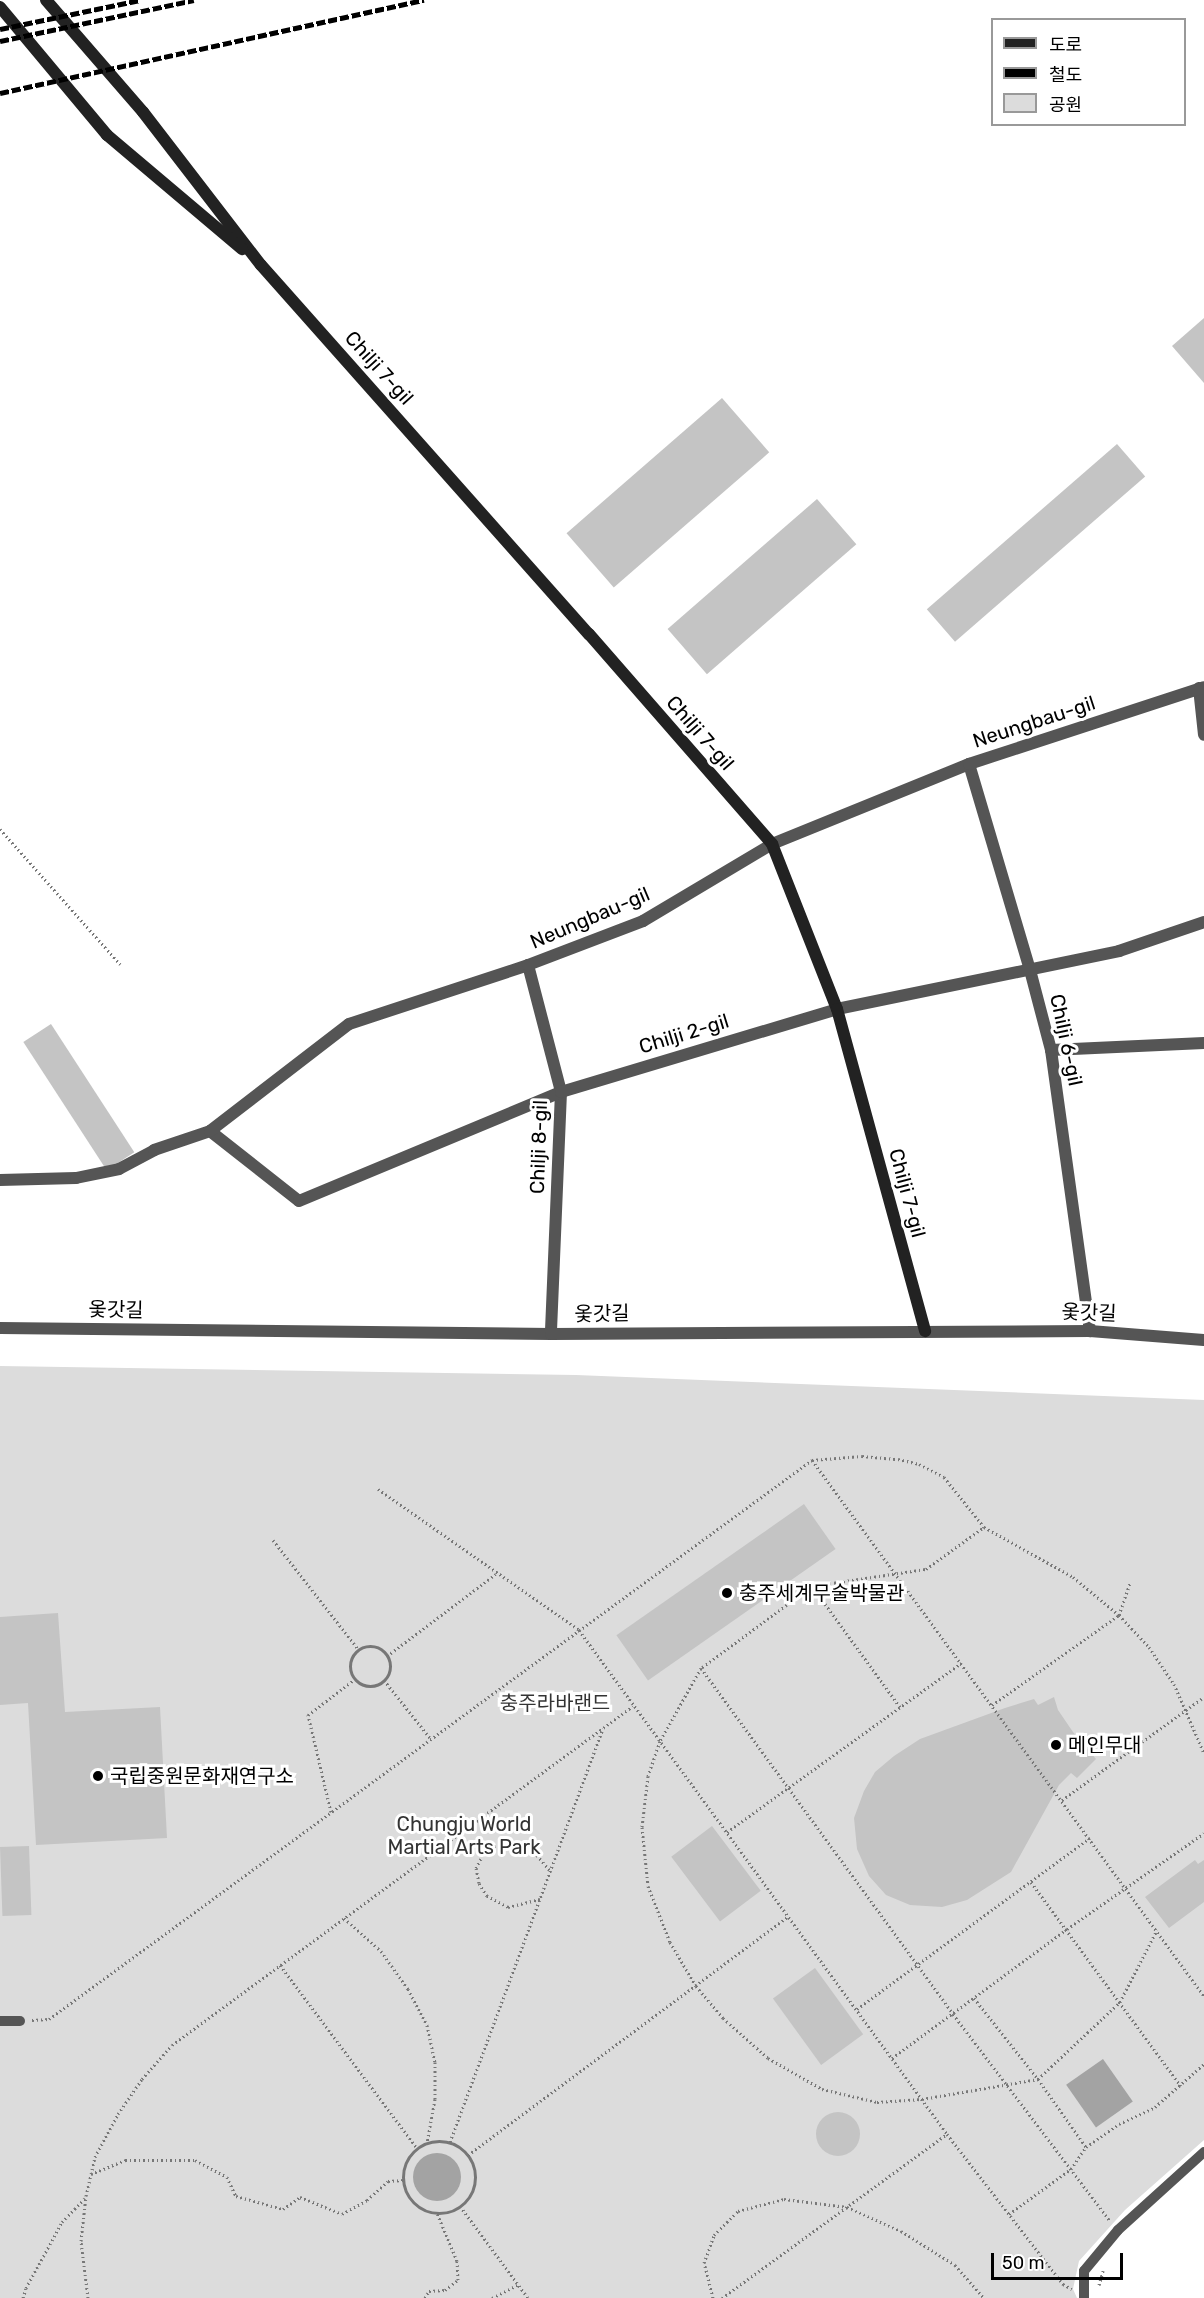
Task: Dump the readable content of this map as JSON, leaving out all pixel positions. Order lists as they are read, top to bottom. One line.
{"streets":{"street":["Chilji 7-gil","Neungbau-gil","Chilji 2-gil","Chilji 6-gil","Chilji 8-gil","옻갓길"]},"crossings":[["Chilji 7-gil","Neungbau-gil"],["Chilji 7-gil","Chilji 2-gil"],["Chilji 7-gil","옻갓길"],["Neungbau-gil","Chilji 2-gil"],["Neungbau-gil","Chilji 6-gil"],["Neungbau-gil","Chilji 8-gil"],["Chilji 2-gil","Chilji 6-gil"],["Chilji 2-gil","Chilji 8-gil"],["Chilji 6-gil","옻갓길"],["Chilji 8-gil","옻갓길"]],"parks":["충주라바랜드","Chungju World Martial Arts Park"],"places":["충주세계무술박물관","메인무대","국립중원문화재연구소"],"legend":["도로","철도","공원"],"scale_bar":"50 m"}
